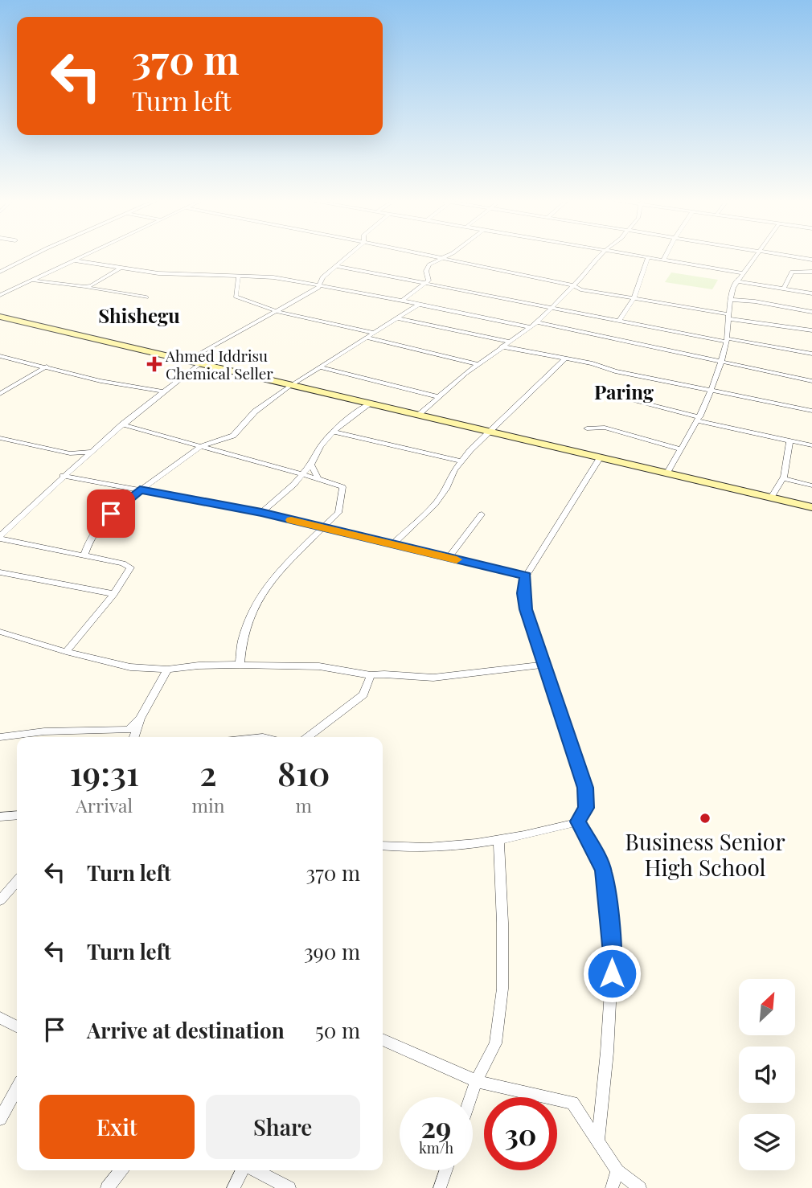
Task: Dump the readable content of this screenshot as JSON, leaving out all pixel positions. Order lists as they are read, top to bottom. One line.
{"districts":["Shishegu","Paring"],"places":{"health":["Ahmed Iddrisu Chemical Seller"],"other":["Business Senior High School"]},"north":"top right","page":{"turn":["370 m","Turn left"],"eta":["19:31","Arrival","2","min","810","m"],"list":[{"name":"Turn left","value":"370 m"},{"name":"Turn left","value":"390 m"},{"name":"Arrive at destination","value":"50 m"}],"buttons":["Exit","Share"],"speed":"29 km/h","limit":"30"}}
